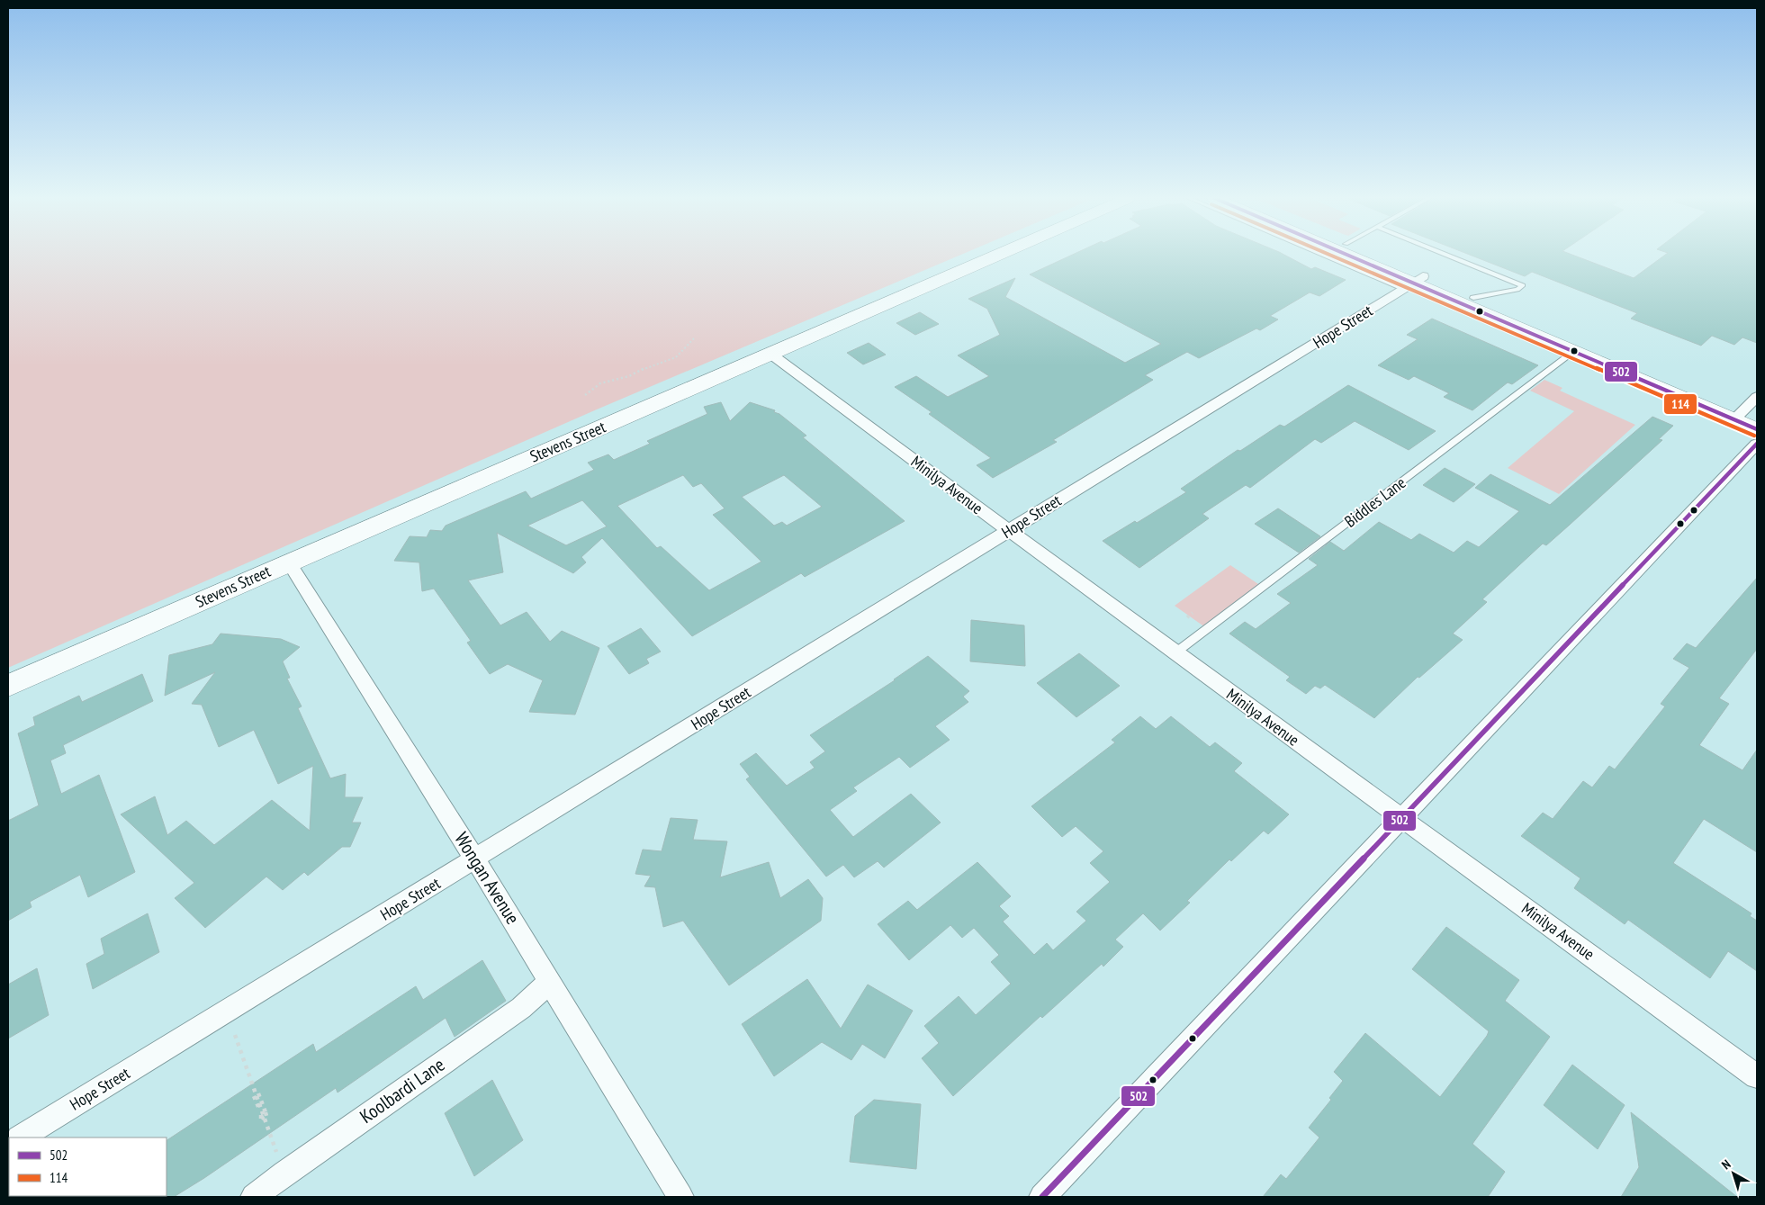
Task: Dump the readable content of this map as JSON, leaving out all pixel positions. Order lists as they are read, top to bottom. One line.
{"streets":{"street":["Hope Street","Stevens Street","Minilya Avenue","Wongan Avenue","Koolbardi Lane"],"lane":["Biddles Lane"]},"crossings":[["Hope Street","Minilya Avenue"],["Hope Street","Wongan Avenue"],["Stevens Street","Minilya Avenue"],["Stevens Street","Wongan Avenue"],["Minilya Avenue","Biddles Lane"],["Wongan Avenue","Koolbardi Lane"]],"lines":["transit line 502","transit line 114"],"legend":["502","114"],"north":"top left"}
